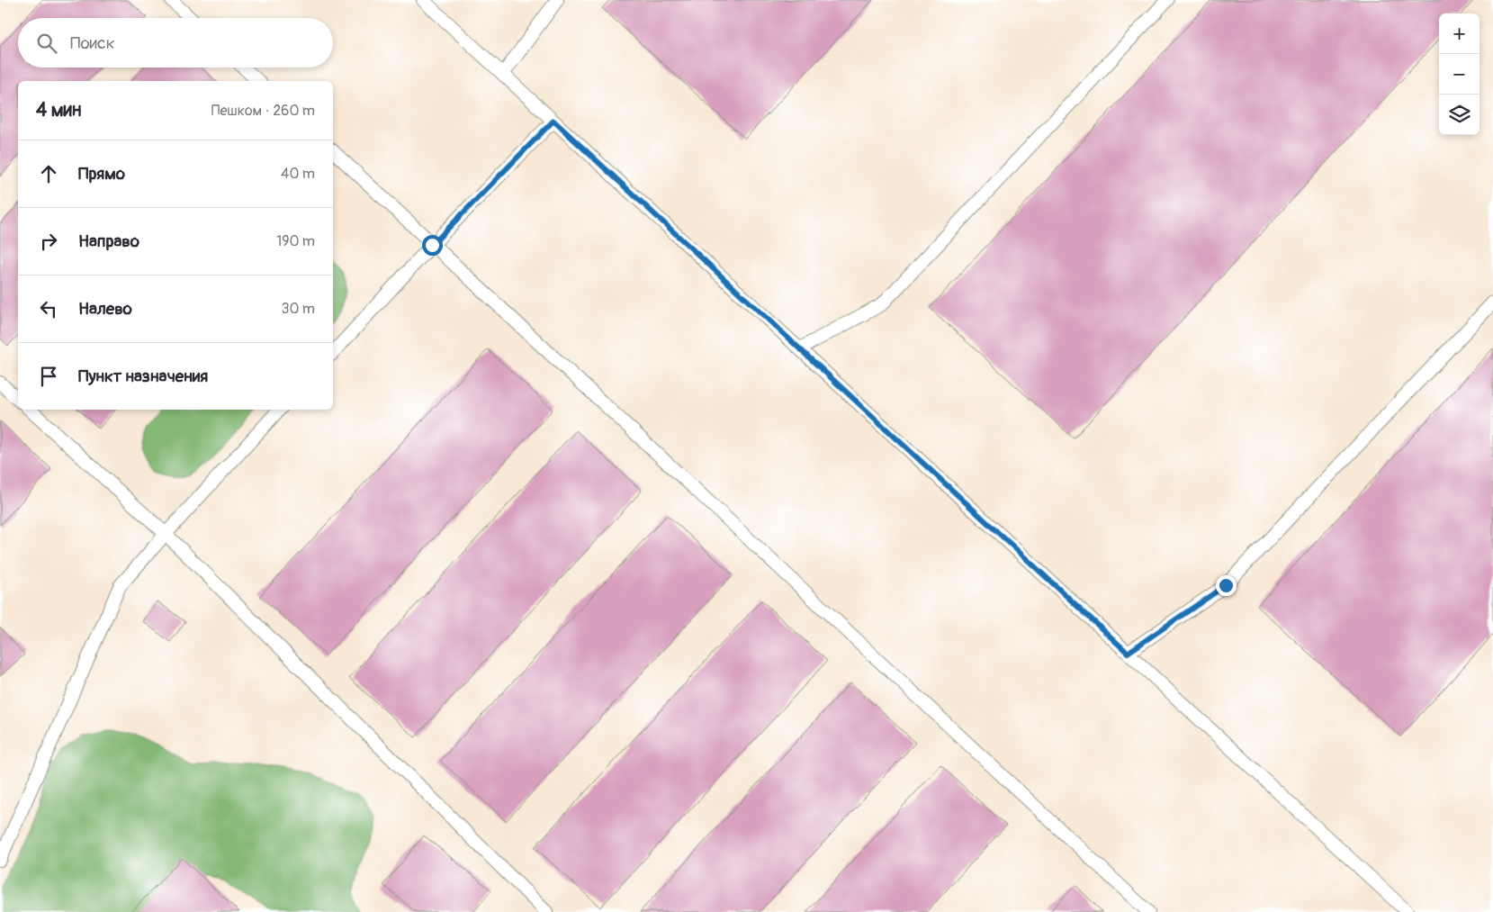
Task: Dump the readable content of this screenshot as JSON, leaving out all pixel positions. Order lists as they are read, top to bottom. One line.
{"page":{"map_buttons":["+","−"],"search":"Поиск","heading":["4 мин","Пешком · 260 m"],"list":[["Прямо","40 m"],["Направо","190 m"],["Налево","30 m"],"Пункт назначения"]}}
